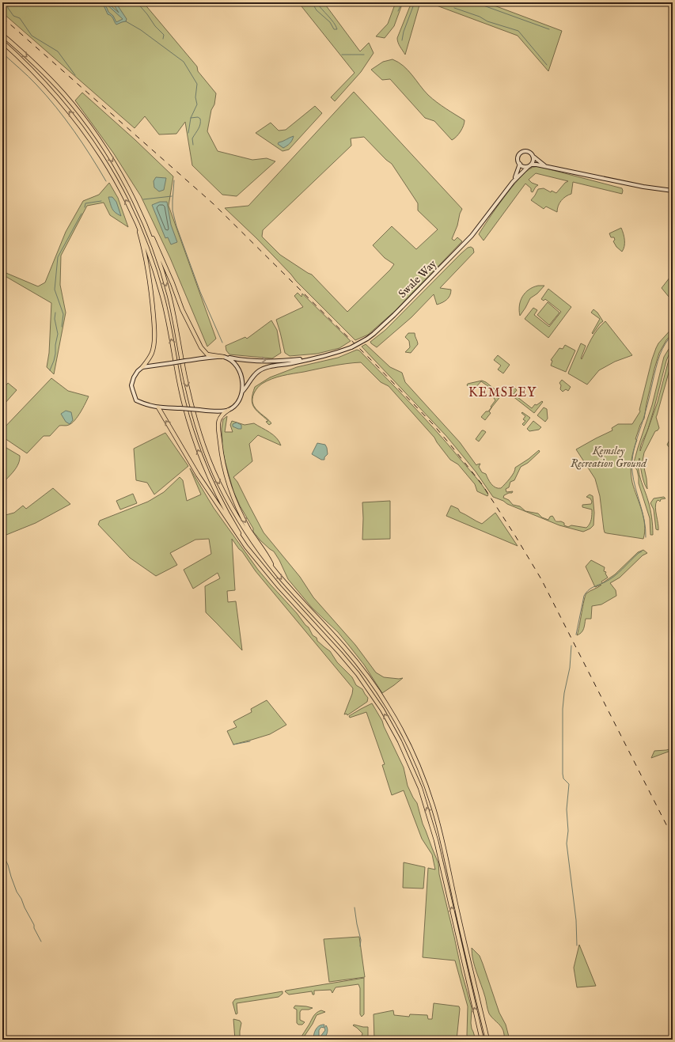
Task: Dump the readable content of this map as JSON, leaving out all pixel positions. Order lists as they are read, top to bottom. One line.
{"streets":{"main road":["Swale Way"]},"districts":["KEMSLEY"],"parks":["Kemsley Recreation Ground"]}
